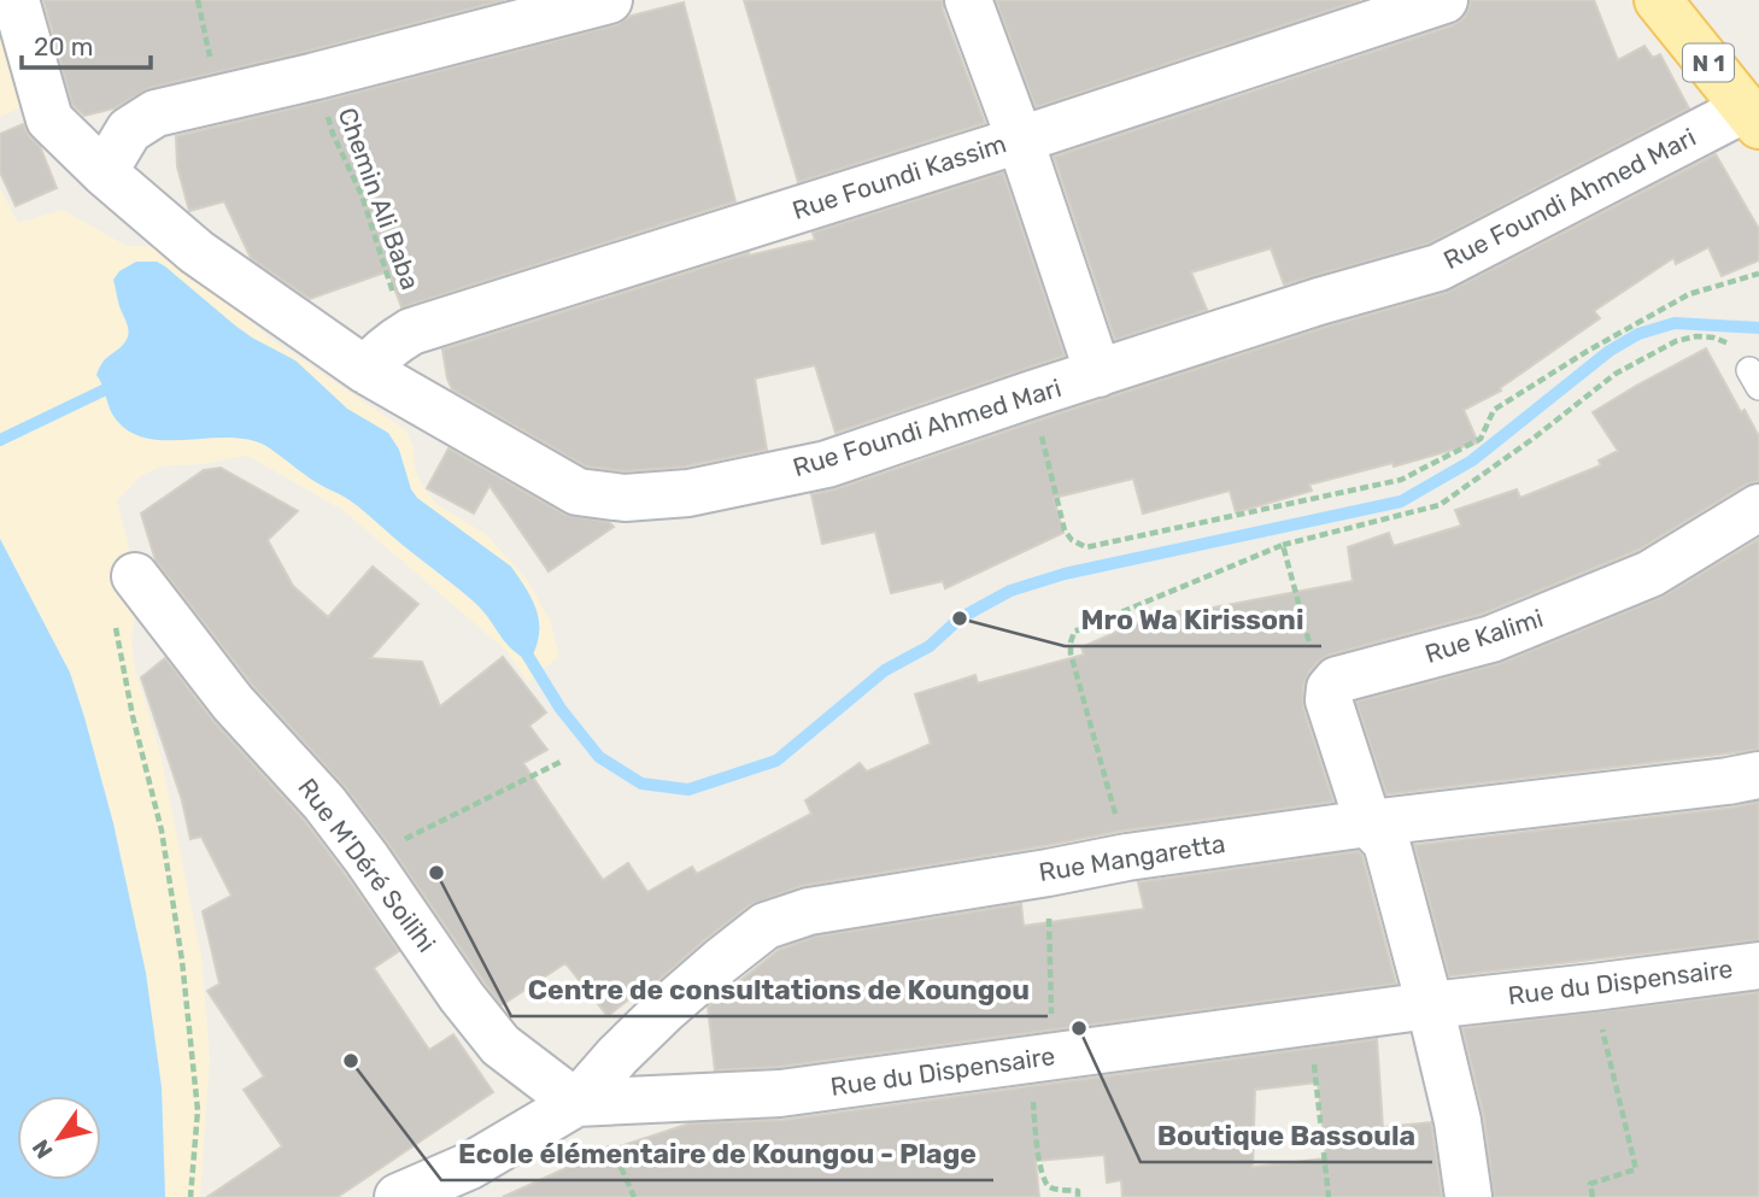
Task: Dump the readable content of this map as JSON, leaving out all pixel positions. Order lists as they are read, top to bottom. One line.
{"streets":{"main road":["N 1"],"street":["Rue Foundi Kassim","Rue Foundi Ahmed Mari","Rue Kalimi","Rue Mangaretta","Rue M'Déré Soilihi","Rue du Dispensaire"],"path":["Chemin Ali Baba"]},"crossings":[["N 1","Rue Foundi Ahmed Mari"],["Rue Foundi Kassim","Chemin Ali Baba"],["Rue Foundi Kassim","Rue Foundi Ahmed Mari"],["Rue Mangaretta","Rue M'Déré Soilihi"],["Rue Mangaretta","Rue du Dispensaire"],["Rue M'Déré Soilihi","Rue du Dispensaire"]],"places":["Mro Wa Kirissoni","Centre de consultations de Koungou","Boutique Bassoula","Ecole élémentaire de Koungou - Plage"],"scale_bar":"20 m","north":"bottom left"}
